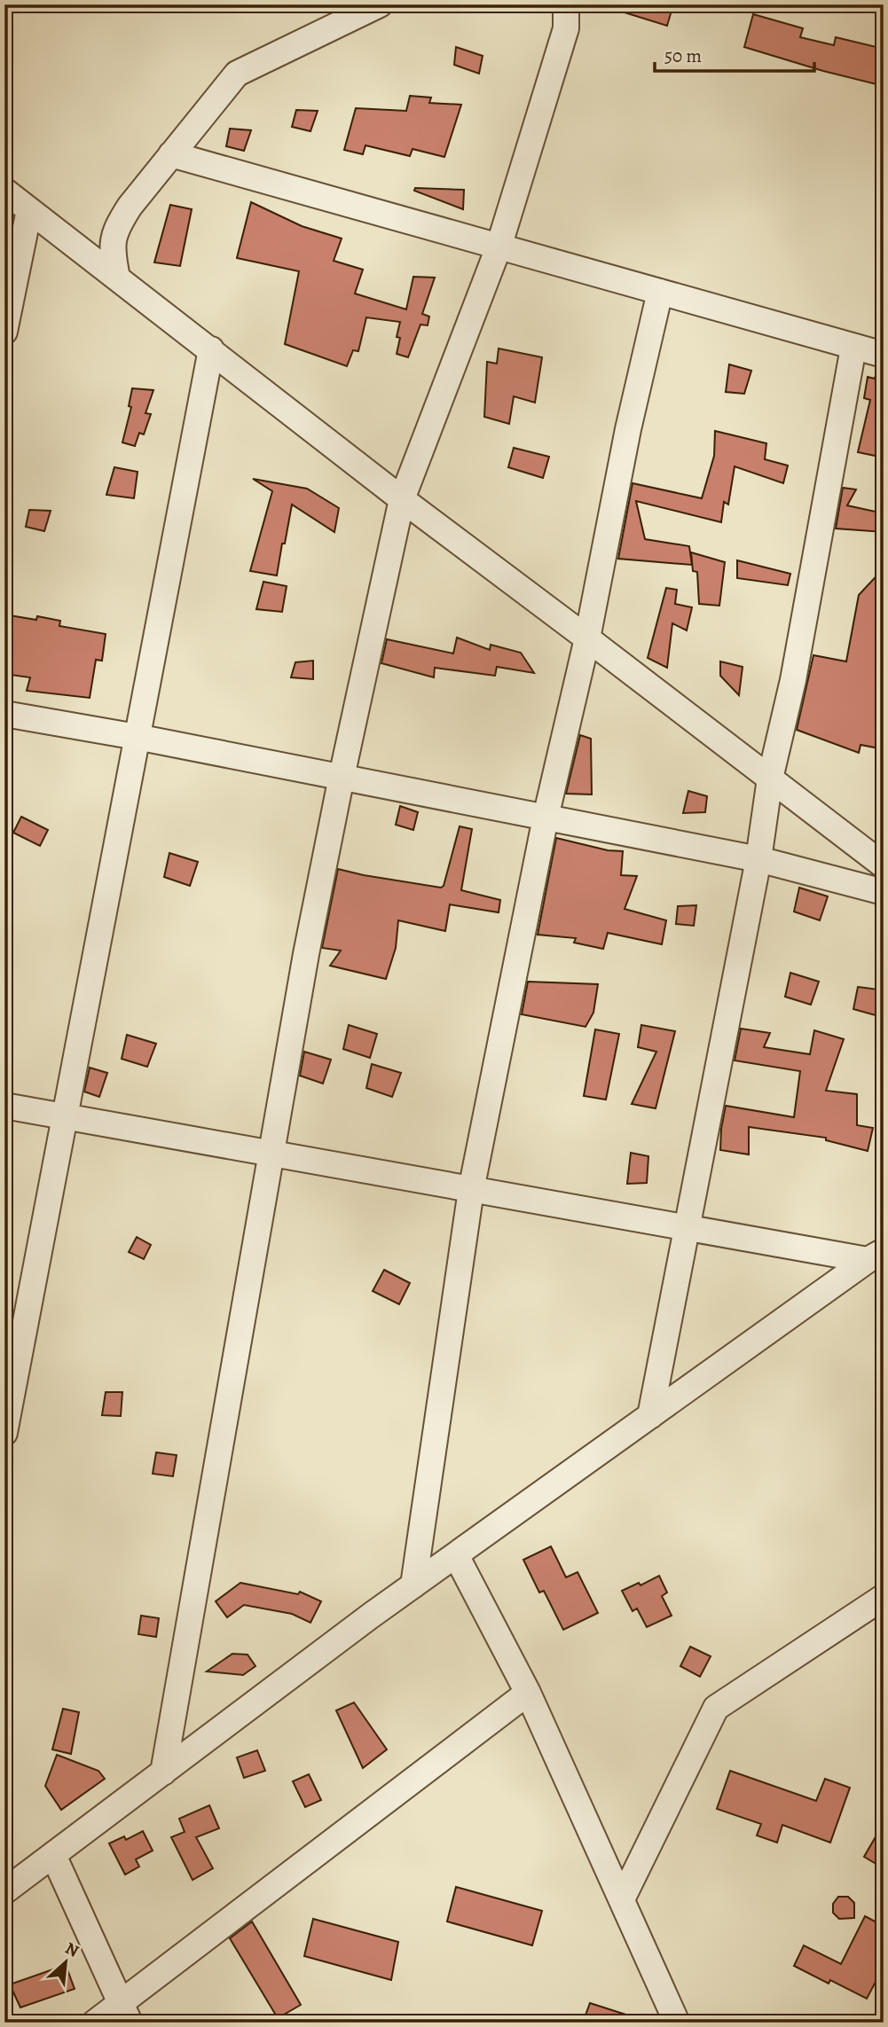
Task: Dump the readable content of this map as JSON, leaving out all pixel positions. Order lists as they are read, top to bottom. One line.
{"scale_bar":"50 m","north":"top right"}
